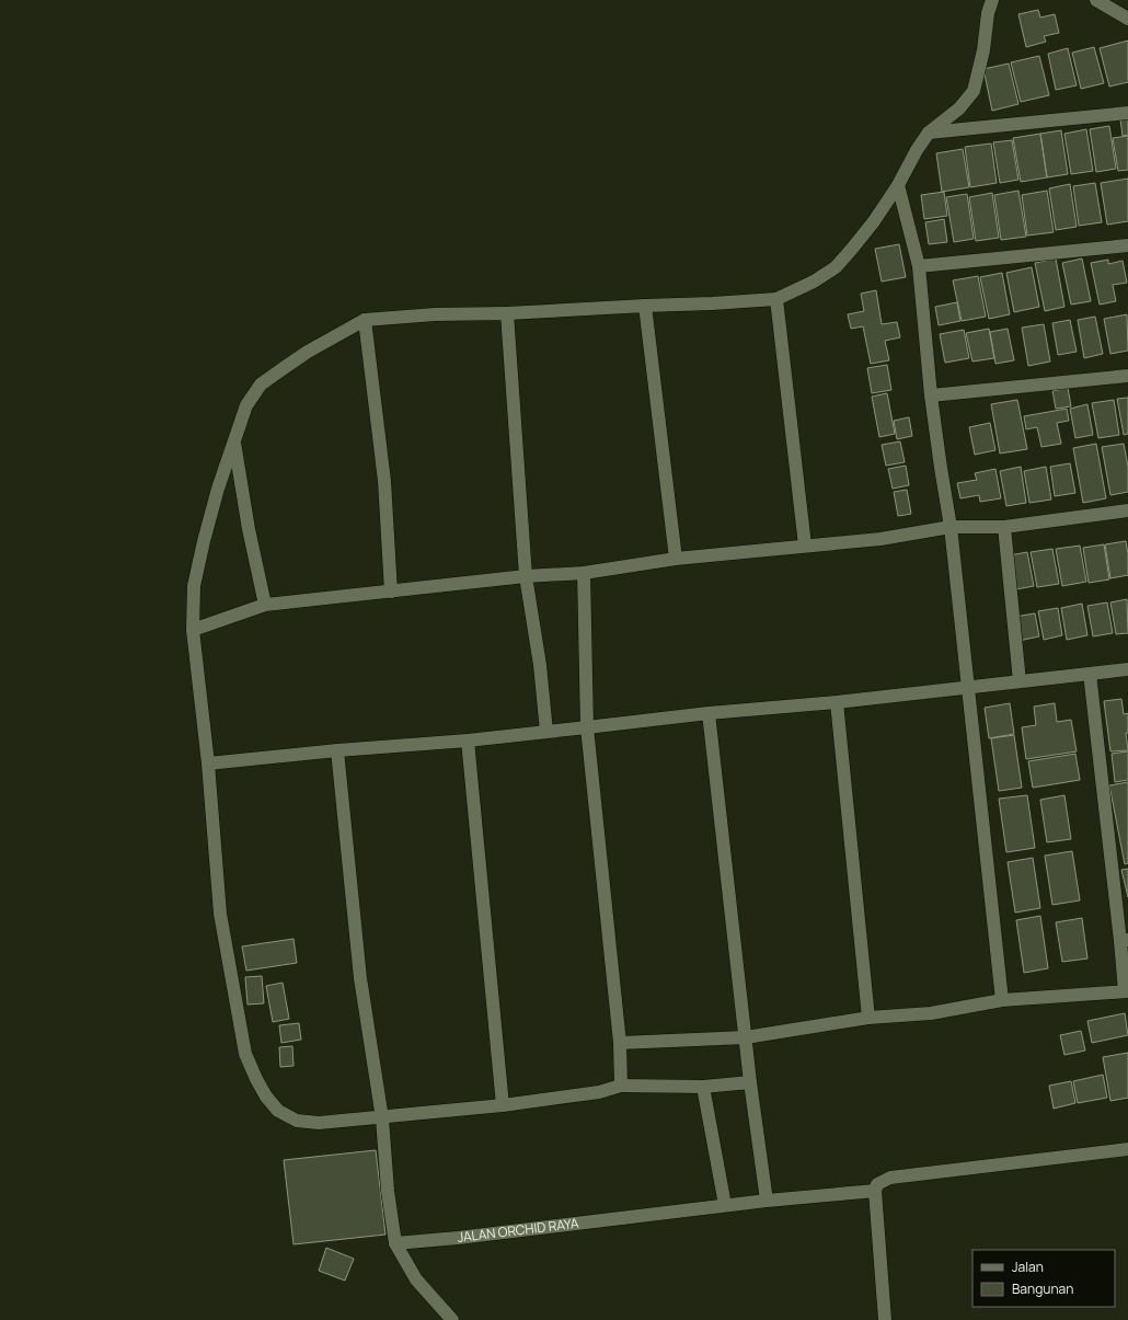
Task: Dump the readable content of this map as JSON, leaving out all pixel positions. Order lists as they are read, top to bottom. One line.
{"streets":{"street":["JALAN ORCHID RAYA"]},"legend":["Jalan","Bangunan"]}
